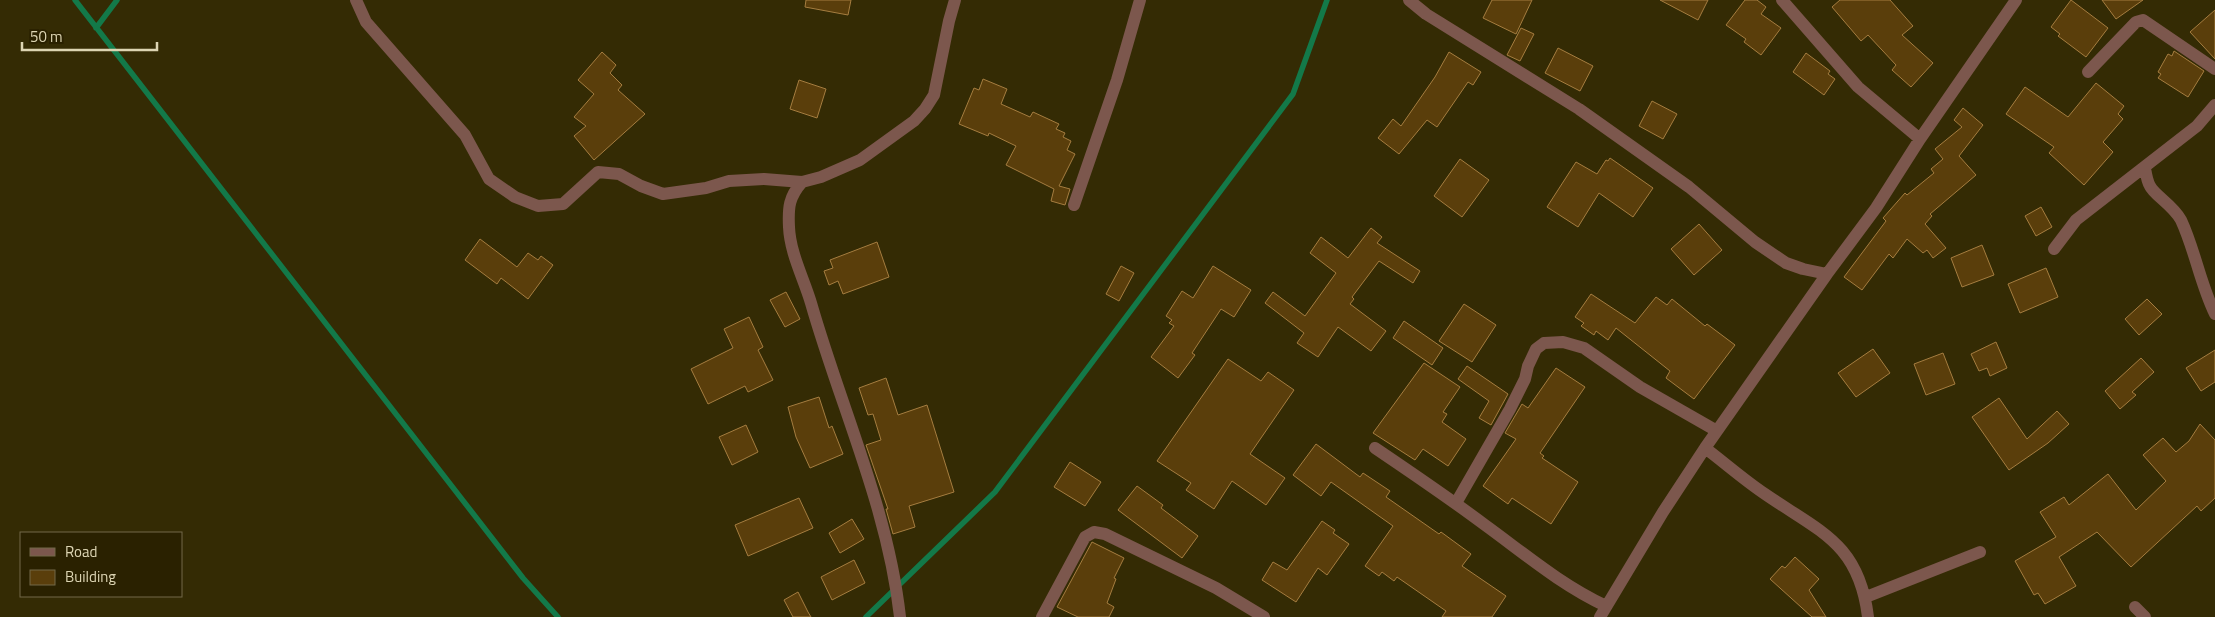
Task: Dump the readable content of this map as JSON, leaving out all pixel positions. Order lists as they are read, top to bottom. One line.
{"legend":["Road","Building"],"scale_bar":"50 m"}
